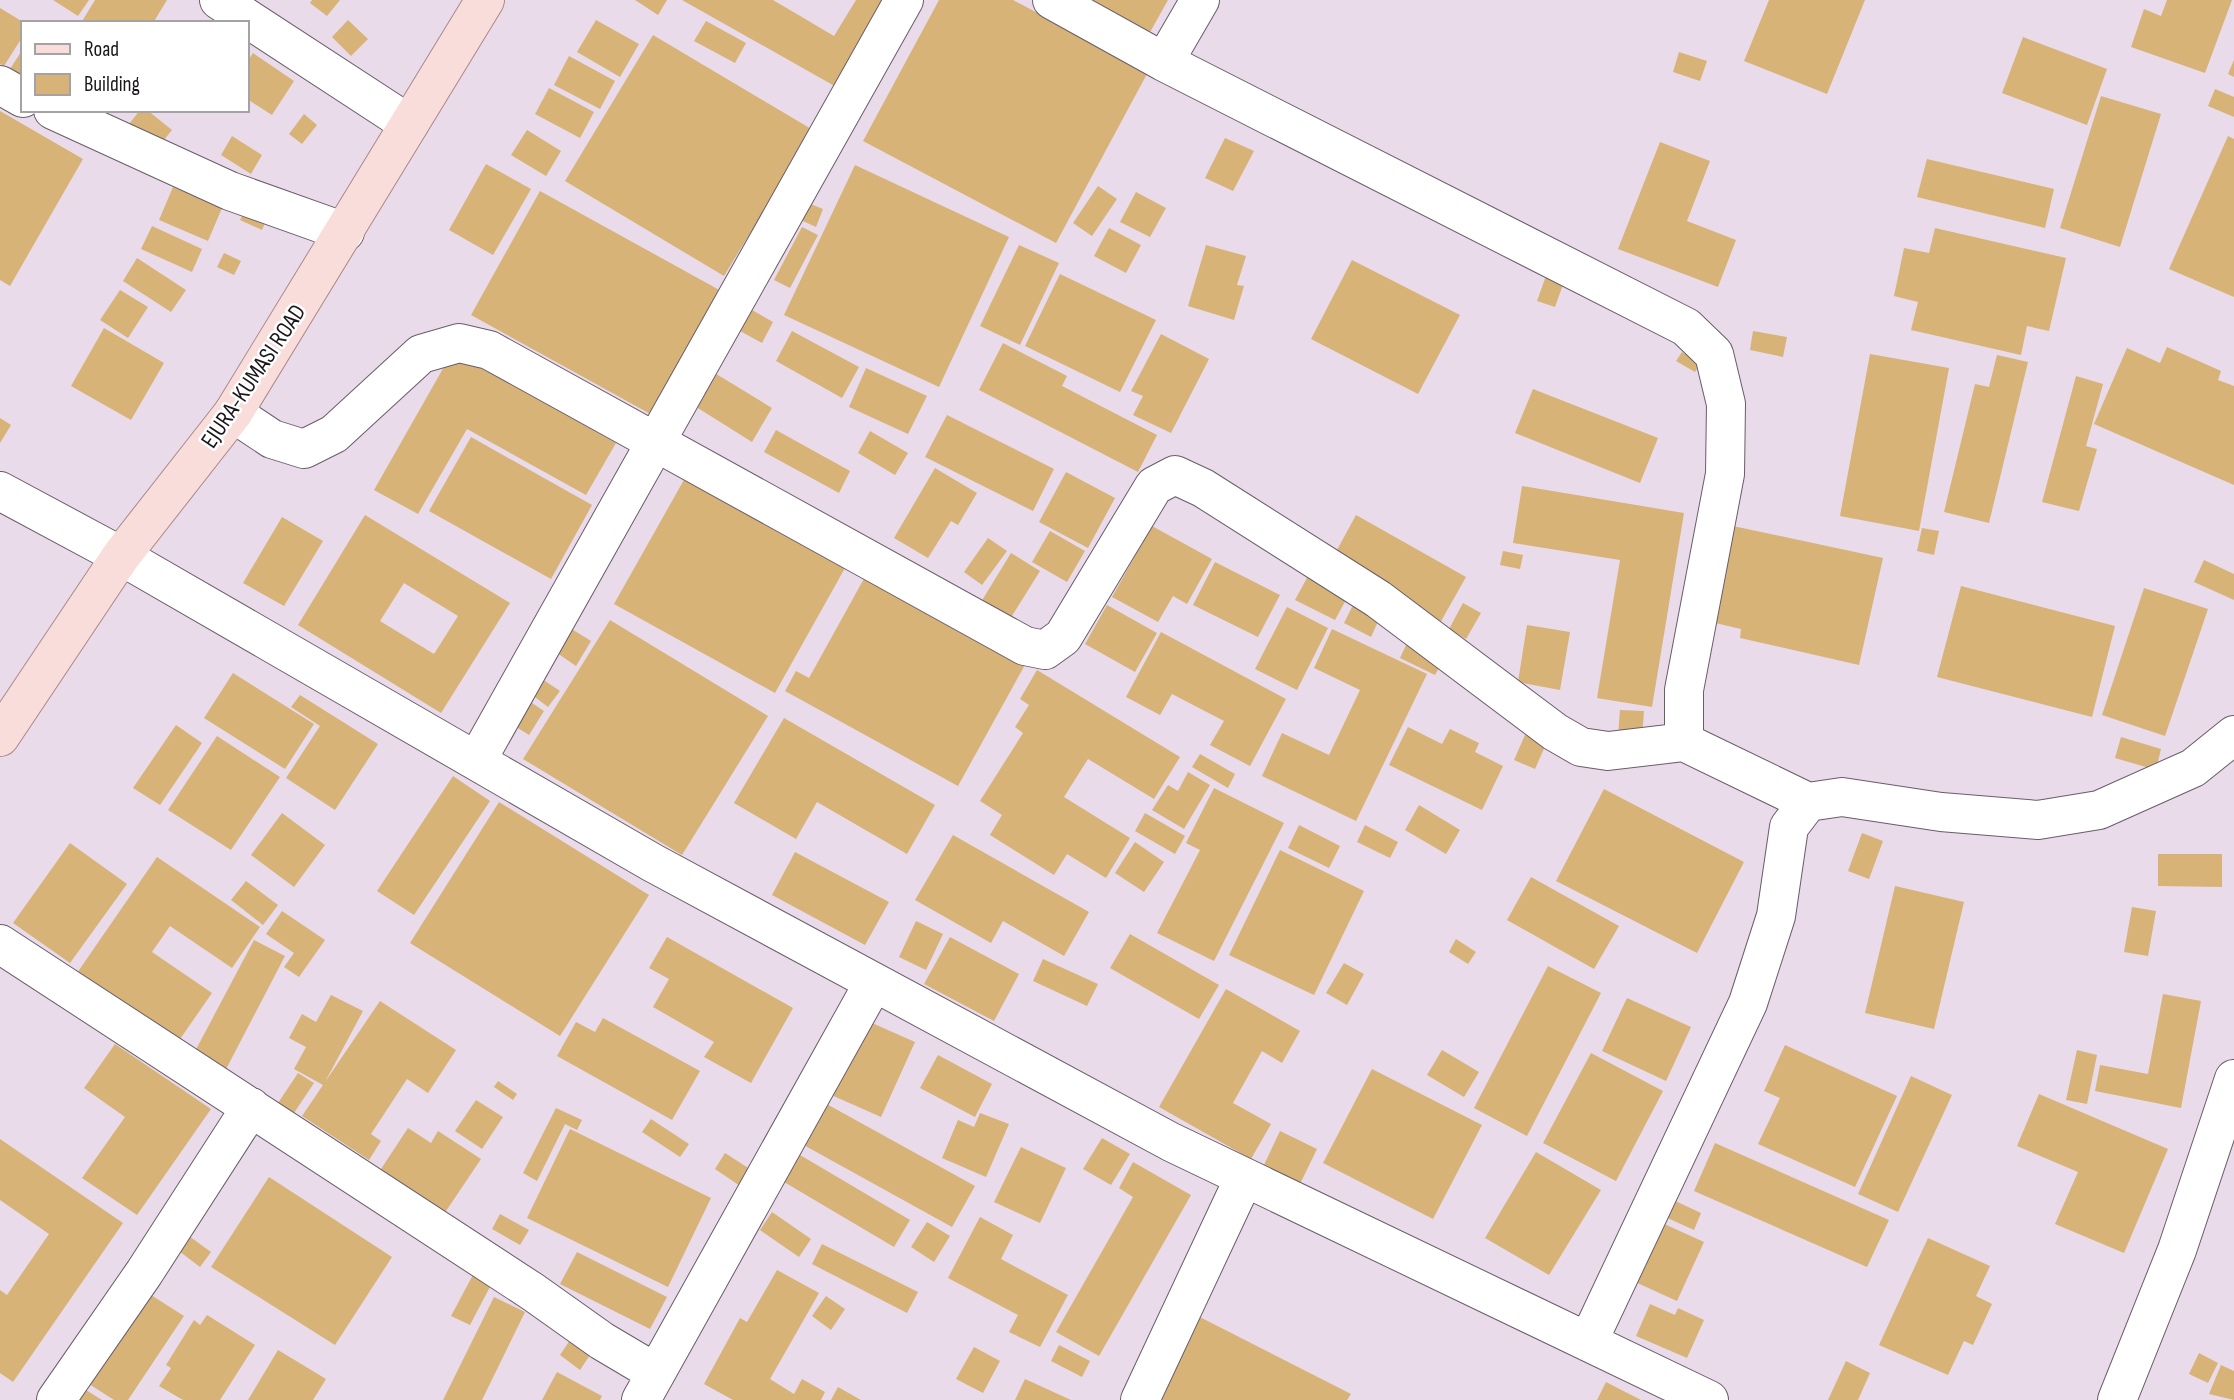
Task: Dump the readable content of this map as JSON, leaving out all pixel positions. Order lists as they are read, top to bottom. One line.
{"streets":{"main road":["EJURA-KUMASI ROAD"]},"legend":["Road","Building"]}
